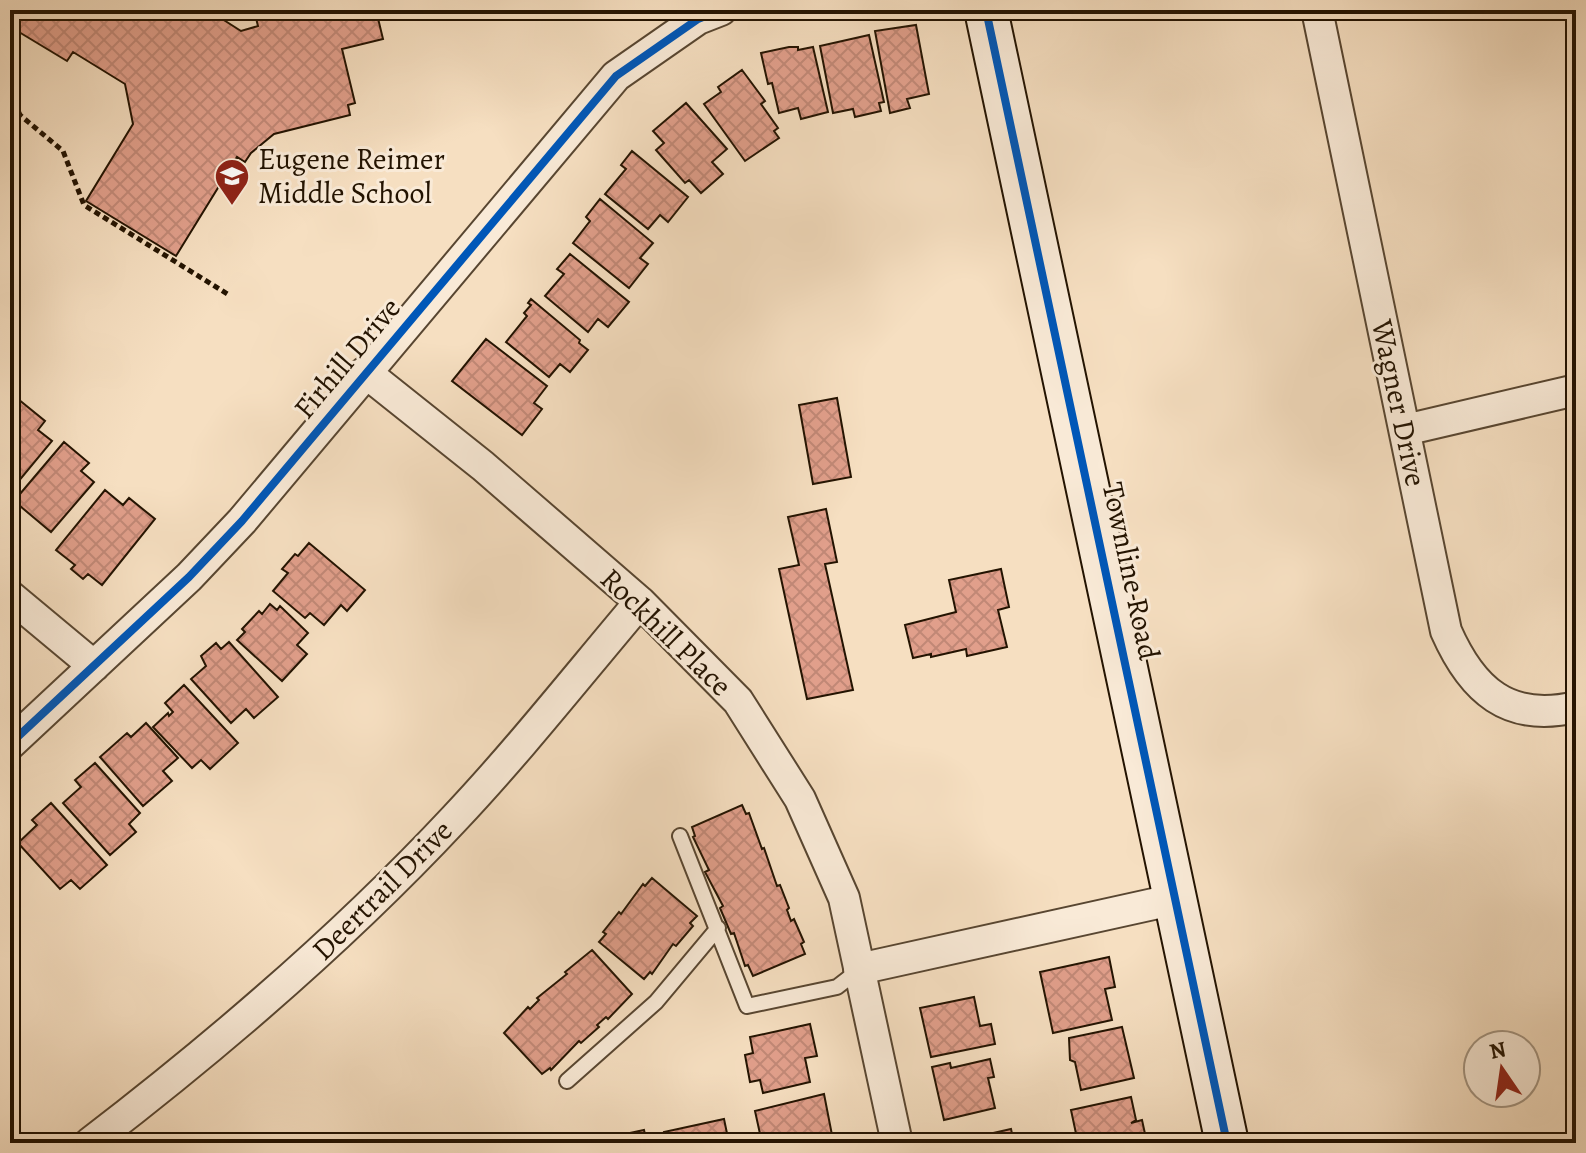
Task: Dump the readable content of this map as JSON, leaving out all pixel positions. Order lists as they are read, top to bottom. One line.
{"streets":{"street":["Firhill Drive","Wagner Drive","Townline Road","Rockhill Place","Deertrail Drive"]},"crossings":[["Firhill Drive","Rockhill Place"],["Rockhill Place","Deertrail Drive"]],"places":{"school or university":["Eugene Reimer Middle School"]},"north":"top"}
